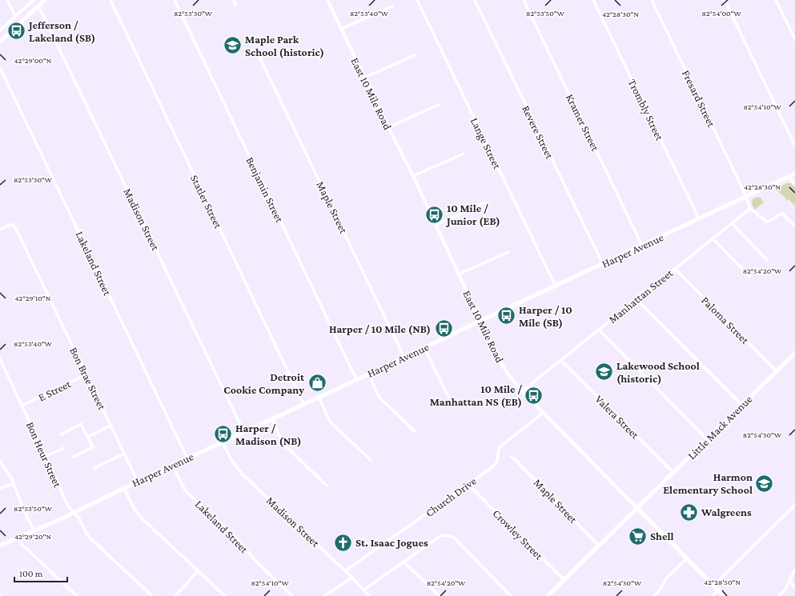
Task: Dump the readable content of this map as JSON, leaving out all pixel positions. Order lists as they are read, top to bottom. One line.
{"streets":{"main road":["East 10 Mile Road","Harper Avenue","Little Mack Avenue"],"street":["Fresard Street","Trombly Street","Kramer Street","Revere Street","Lange Street","Benjamin Street","Statler Street","Maple Street","Madison Street","Lakeland Street","Manhattan Street","Paloma Street","Bon Brae Street","E Street","Valera Street","Bon Heur Street","Church Drive","Crowley Street"]},"crossings":[["East 10 Mile Road","Harper Avenue"],["East 10 Mile Road","Manhattan Street"],["East 10 Mile Road","Little Mack Avenue"],["East 10 Mile Road","Church Drive"],["Fresard Street","Harper Avenue"],["Trombly Street","Harper Avenue"],["Kramer Street","Harper Avenue"],["Revere Street","Harper Avenue"],["Lange Street","Harper Avenue"],["Benjamin Street","Harper Avenue"],["Statler Street","Harper Avenue"],["Maple Street","Harper Avenue"],["Maple Street","Little Mack Avenue"],["Madison Street","Harper Avenue"],["Madison Street","Church Drive"],["Harper Avenue","Lakeland Street"],["Harper Avenue","Bon Brae Street"],["Harper Avenue","Bon Heur Street"],["Manhattan Street","Paloma Street"],["Manhattan Street","Valera Street"],["Paloma Street","Little Mack Avenue"],["Bon Brae Street","E Street"],["E Street","Bon Heur Street"],["Valera Street","Little Mack Avenue"],["Little Mack Avenue","Crowley Street"]],"places":{"bus stop":["Jefferson / Lakeland (SB)","10 Mile / Junior (EB)","Harper / 10 Mile (SB)","Harper / 10 Mile (NB)","10 Mile / Manhattan NS (EB)","Harper / Madison (NB)"],"school or university":["Maple Park School (historic)","Lakewood School (historic)","Harmon Elementary School"],"shop":["Detroit Cookie Company"],"pharmacy":["Walgreens"],"supermarket":["Shell"],"church":["St. Isaac Jogues"]},"scale_bar":"100 m","coordinates":["82°53'30\"W","82°53'40\"W","82°53'50\"W","82°54'00\"W","42°28'30\"N","42°29'00\"N","82°54'10\"W","82°54'20\"W","42°29'10\"N","82°54'30\"W","42°29'20\"N","42°28'50\"N"]}
